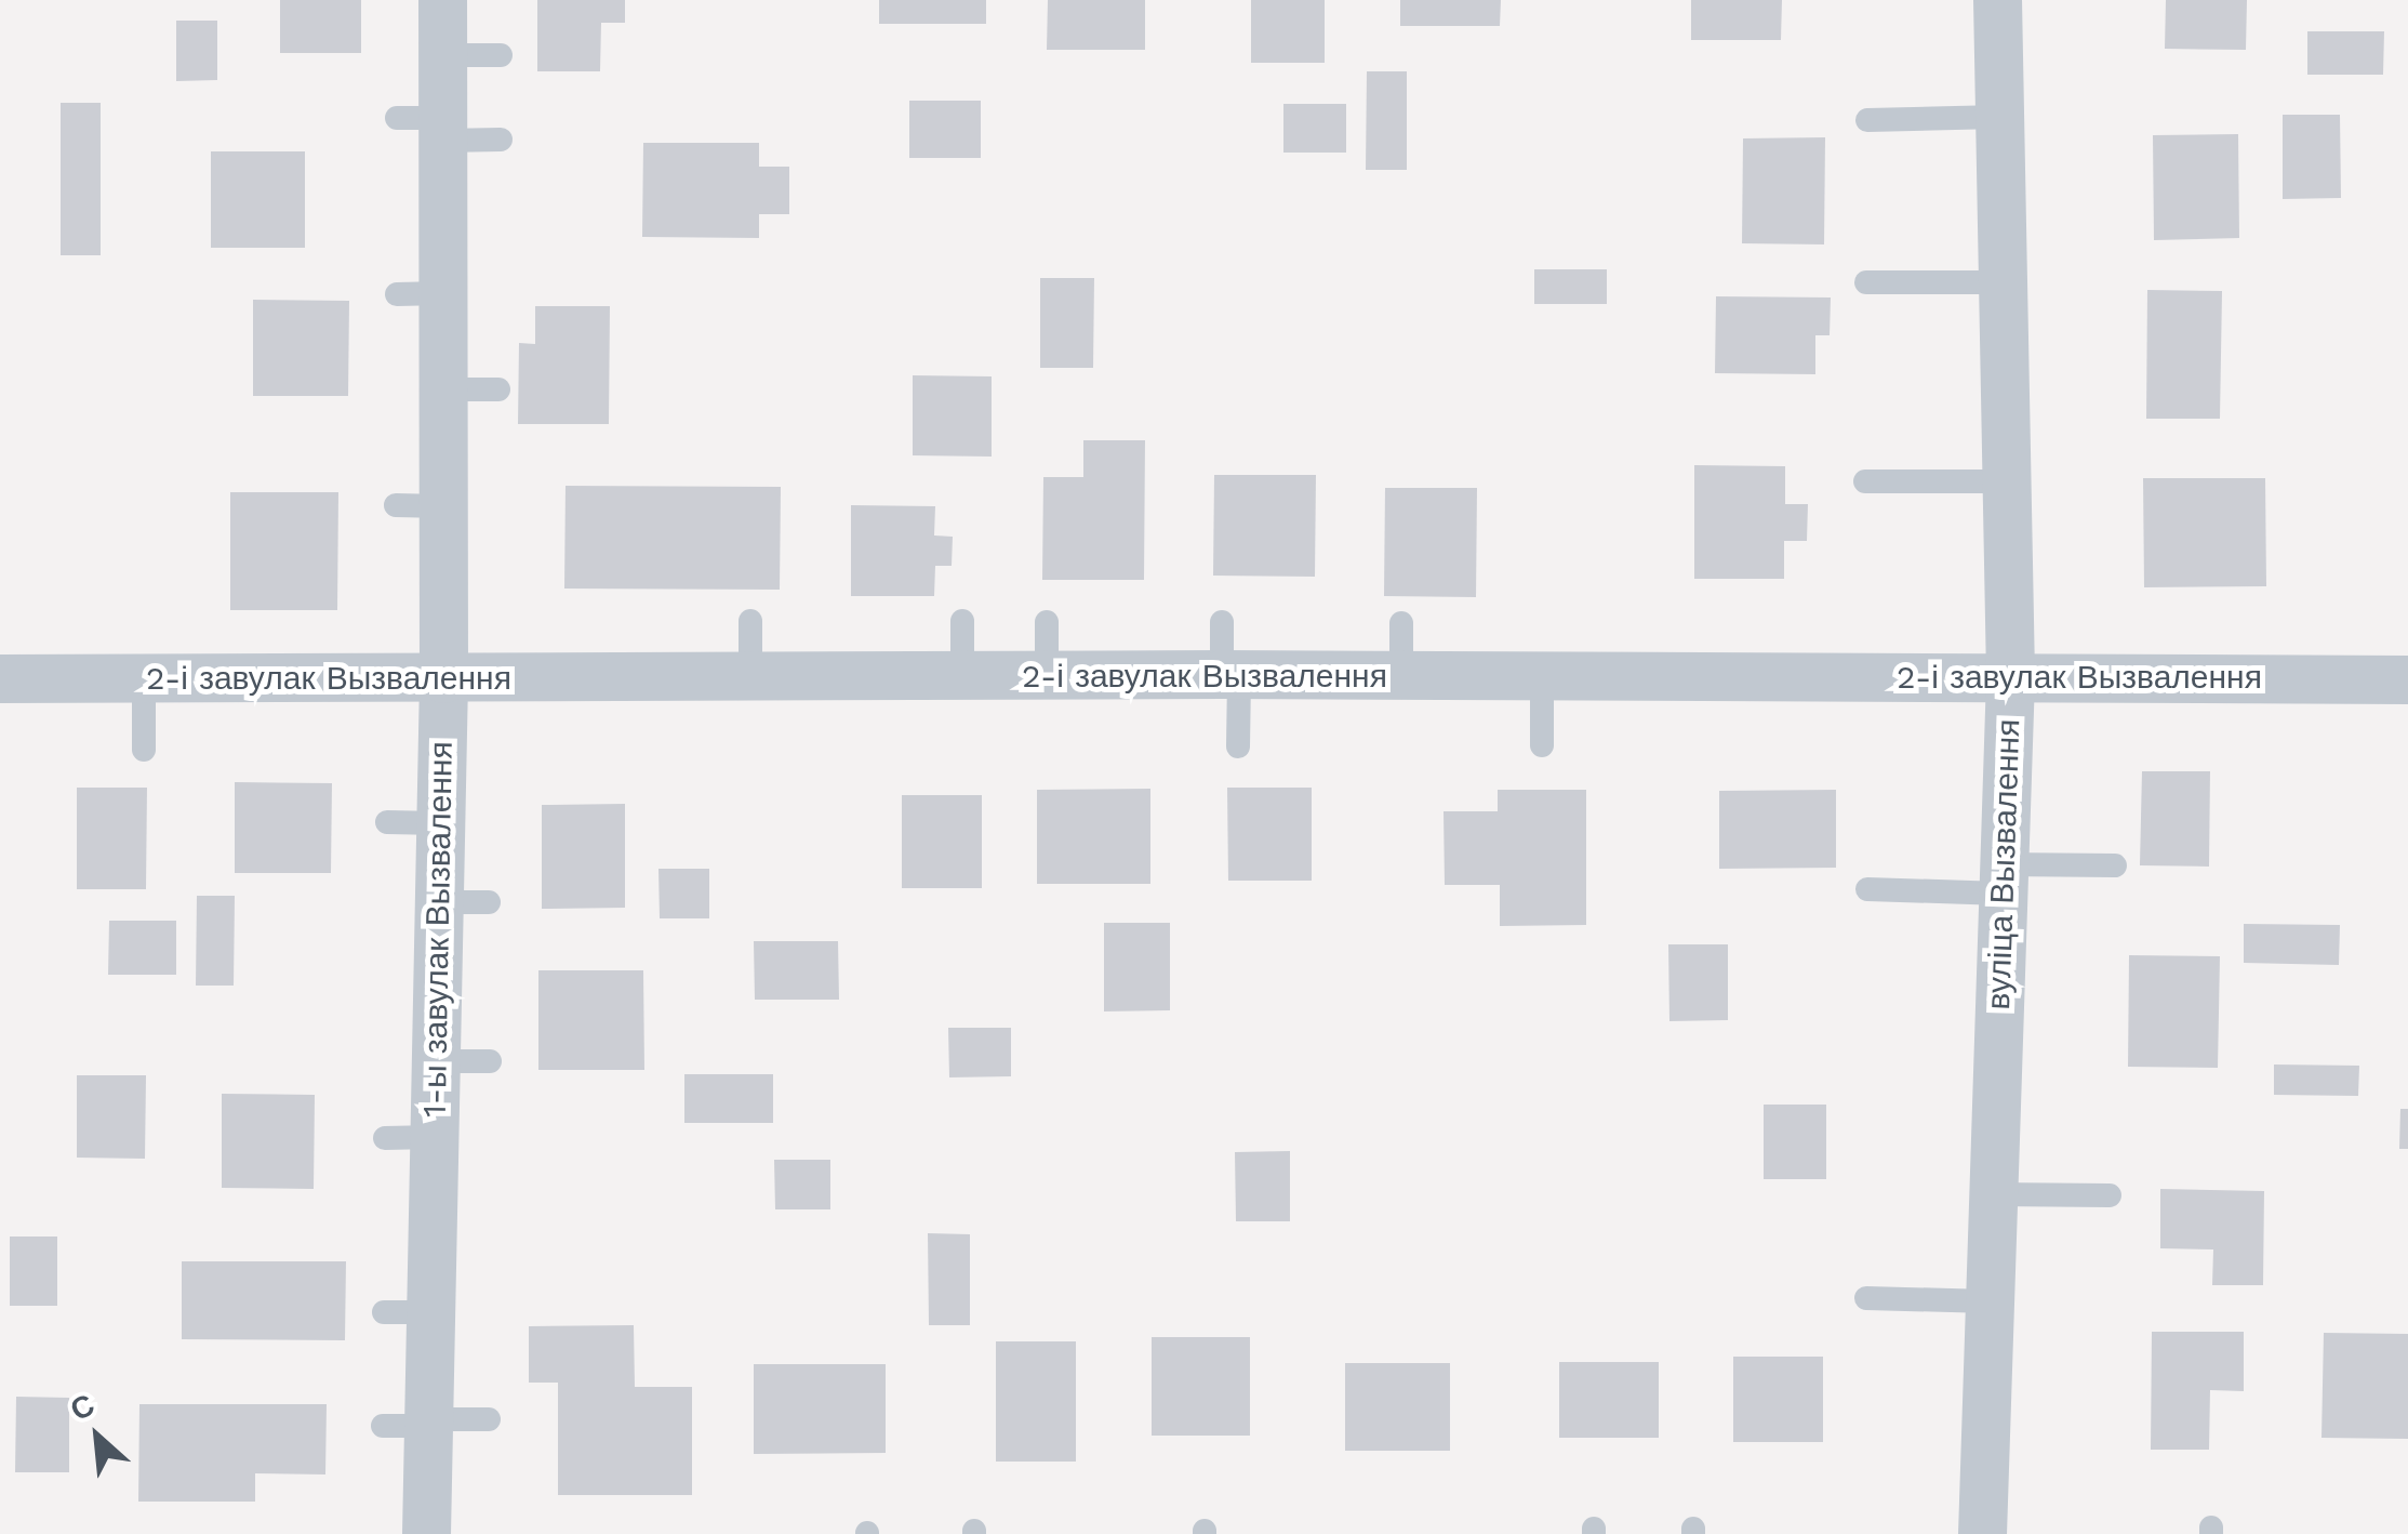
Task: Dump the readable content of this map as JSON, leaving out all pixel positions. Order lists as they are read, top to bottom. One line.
{"streets":{"street":["2-і завулак Вызвалення","вуліца Вызвалення","1-ы завулак Вызвалення"]},"crossings":[["2-і завулак Вызвалення","вуліца Вызвалення"],["2-і завулак Вызвалення","1-ы завулак Вызвалення"]],"north":"top left"}
